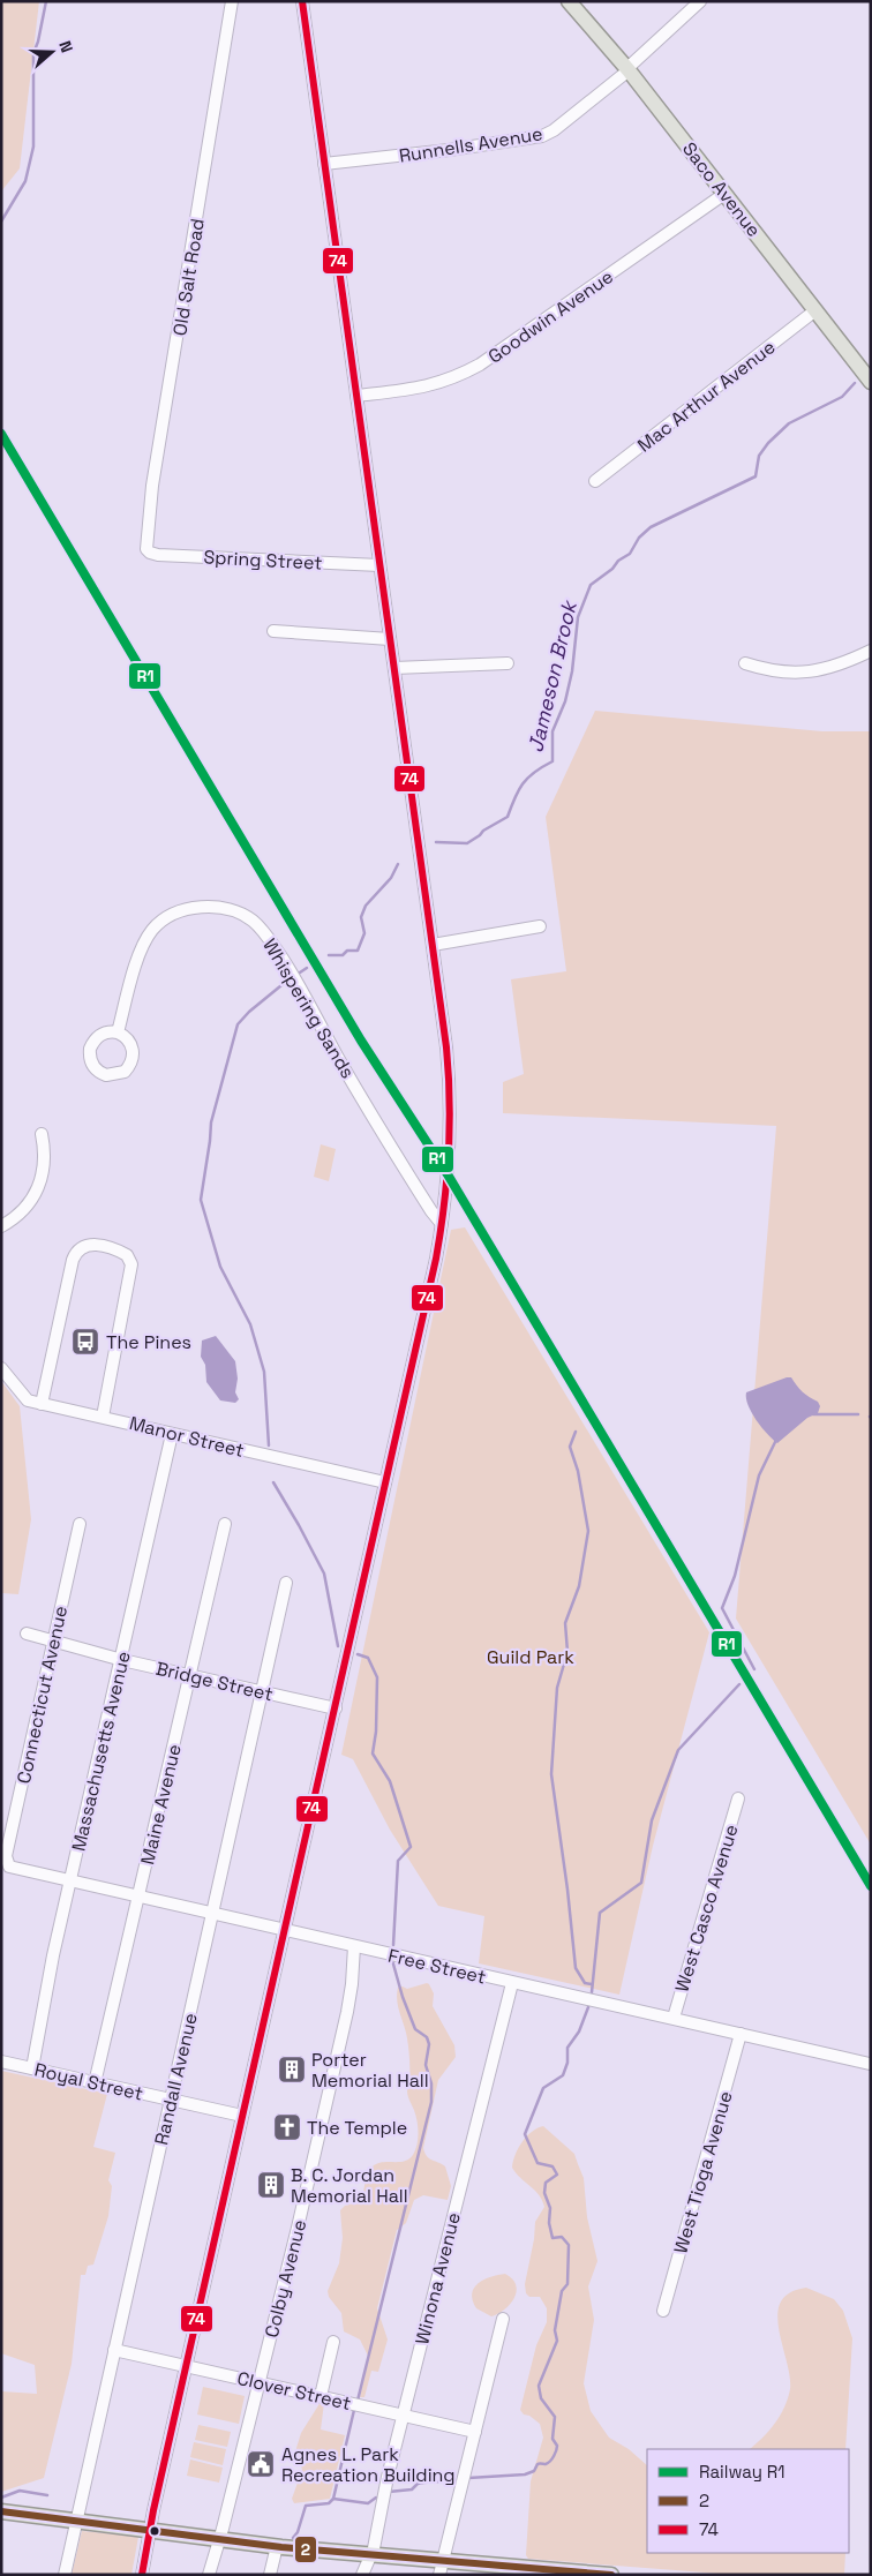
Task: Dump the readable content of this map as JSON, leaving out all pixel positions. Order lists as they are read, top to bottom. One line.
{"streets":{"main road":["Saco Avenue"],"street":["Runnells Avenue","Old Salt Road","Goodwin Avenue","Mac Arthur Avenue","Spring Street","Whispering Sands","Manor Street","Bridge Street","Connecticut Avenue","Massachusetts Avenue","Maine Avenue","West Casco Avenue","Free Street","Randall Avenue","Royal Street","West Tioga Avenue","Colby Avenue","Winona Avenue","Clover Street"]},"crossings":[["Runnells Avenue","Saco Avenue"],["Saco Avenue","Goodwin Avenue"],["Saco Avenue","Mac Arthur Avenue"],["Old Salt Road","Spring Street"],["Manor Street","Massachusetts Avenue"],["Bridge Street","Connecticut Avenue"],["Bridge Street","Massachusetts Avenue"],["Bridge Street","Maine Avenue"],["Bridge Street","Randall Avenue"],["Connecticut Avenue","Free Street"],["Massachusetts Avenue","Free Street"],["Massachusetts Avenue","Royal Street"],["Maine Avenue","Free Street"],["Maine Avenue","Royal Street"],["West Casco Avenue","Free Street"],["Free Street","Randall Avenue"],["Free Street","West Tioga Avenue"],["Free Street","Colby Avenue"],["Free Street","Winona Avenue"],["Randall Avenue","Royal Street"],["Randall Avenue","Clover Street"],["Colby Avenue","Clover Street"],["Winona Avenue","Clover Street"]],"water":["Jameson Brook"],"parks":["Guild Park"],"places":{"bus stop":["The Pines"],"building":["Porter Memorial Hall","B. C. Jordan Memorial Hall"],"church":["The Temple"],"public building":["Agnes L. Park Recreation Building"]},"lines":["transit line 74","rail line R1","transit line 2"],"legend":["Railway R1","2","74"],"north":"right"}
